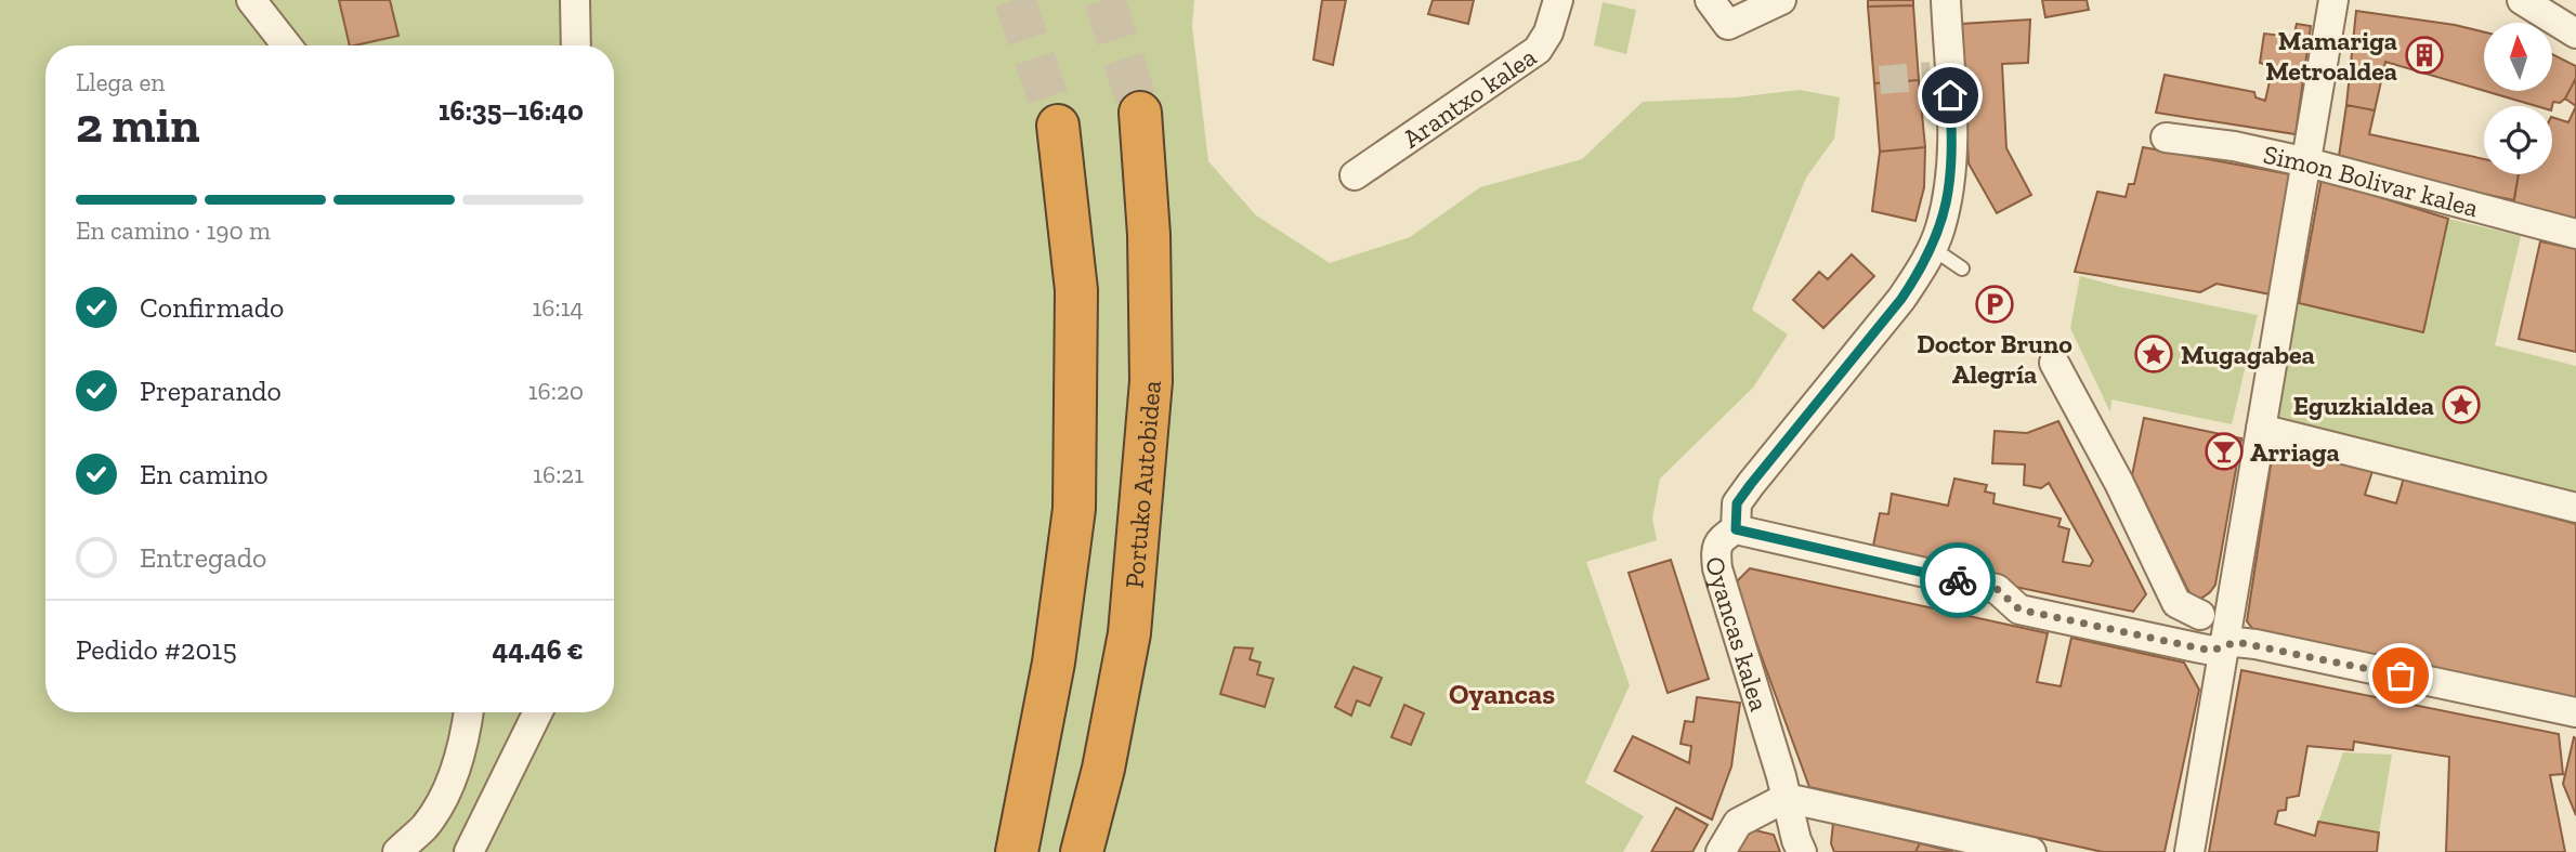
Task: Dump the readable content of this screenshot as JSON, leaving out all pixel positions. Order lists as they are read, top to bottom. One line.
{"streets":{"highway":["Portuko Autobidea"],"street":["Arantxo kalea","Simon Bolivar kalea","Oyancas kalea"]},"districts":["Oyancas"],"places":{"building":["Mamariga Metroaldea"],"parking":["Doctor Bruno Alegría"],"place":["Mugagabea","Eguzkialdea"],"bar":["Arriaga"]},"north":"top","page":{"heading":["2 min","Llega en","16:35–16:40"],"panel":["Pedido #2015","44.46 €"],"bar":"En camino · 190 m","list":[["Confirmado","16:14"],["Preparando","16:20"],["En camino","16:21"],"Entregado"]}}
